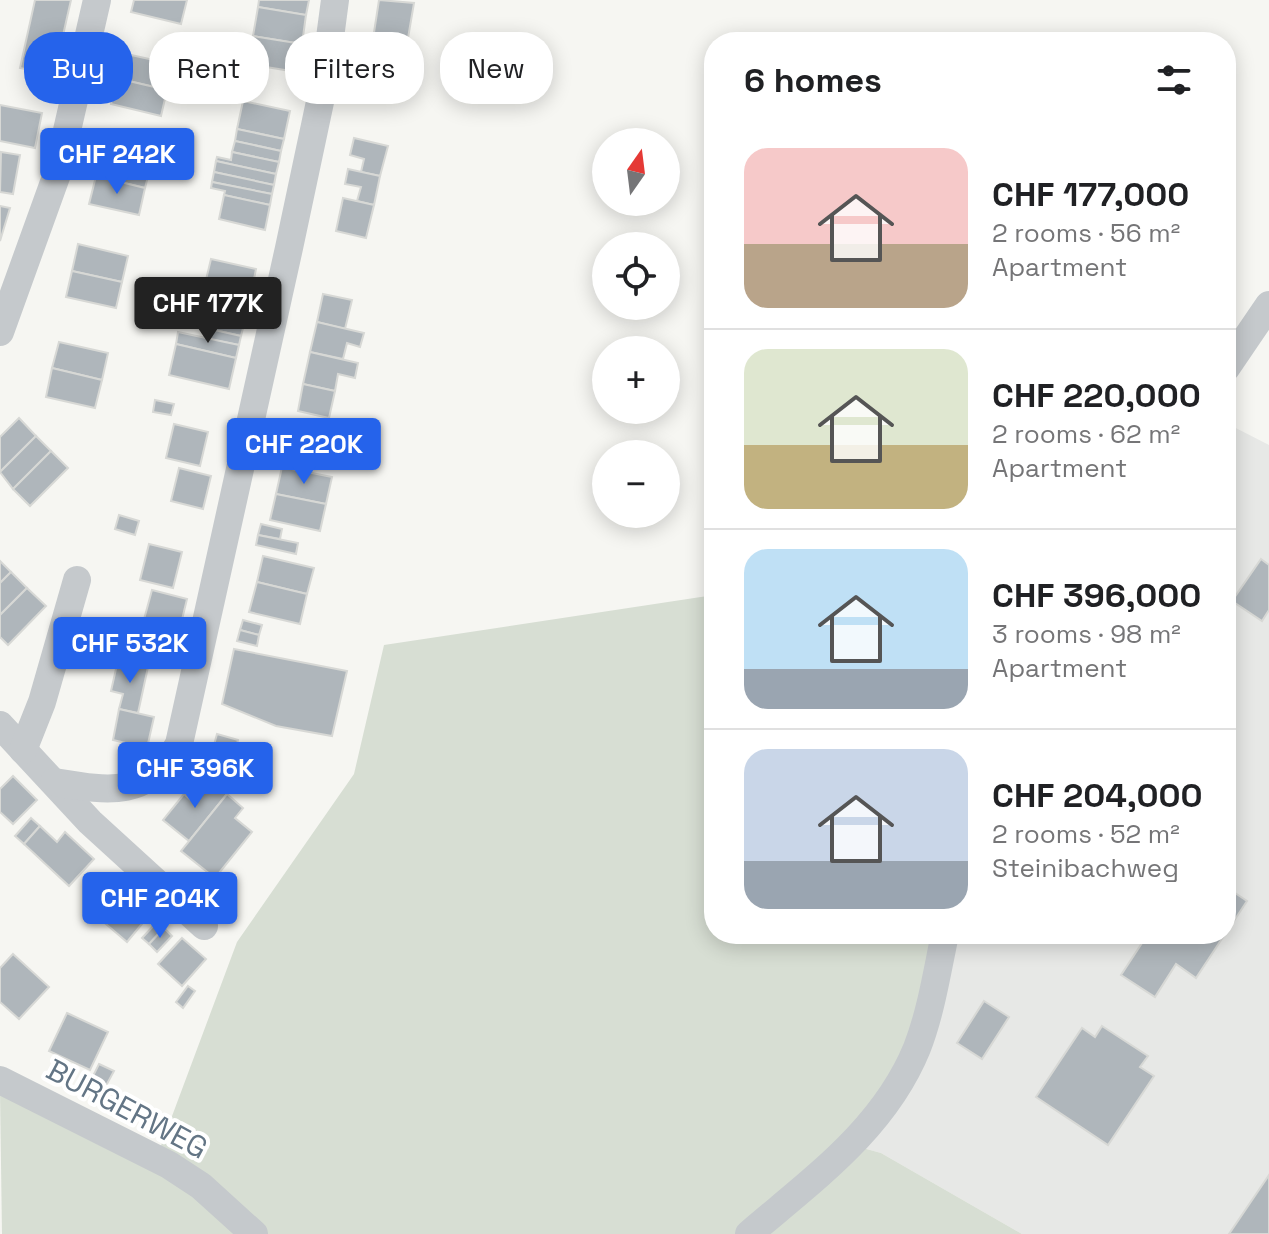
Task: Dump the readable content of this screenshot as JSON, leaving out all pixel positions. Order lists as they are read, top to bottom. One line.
{"streets":{"street":["BURGERWEG"]},"north":"top","page":{"chip":["Buy","Rent","Filters","New"],"heading":"6 homes","map_buttons":["+","−"],"price":["CHF 242K","CHF 177K","CHF 220K","CHF 532K","CHF 396K","CHF 204K"],"list":[{"name":"CHF 177,000","note":"2 rooms · 56 m² · Apartment"},{"name":"CHF 220,000","note":"2 rooms · 62 m² · Apartment"},{"name":"CHF 396,000","note":"3 rooms · 98 m² · Apartment"},{"name":"CHF 204,000","note":"2 rooms · 52 m² · Steinibachweg"}]}}
